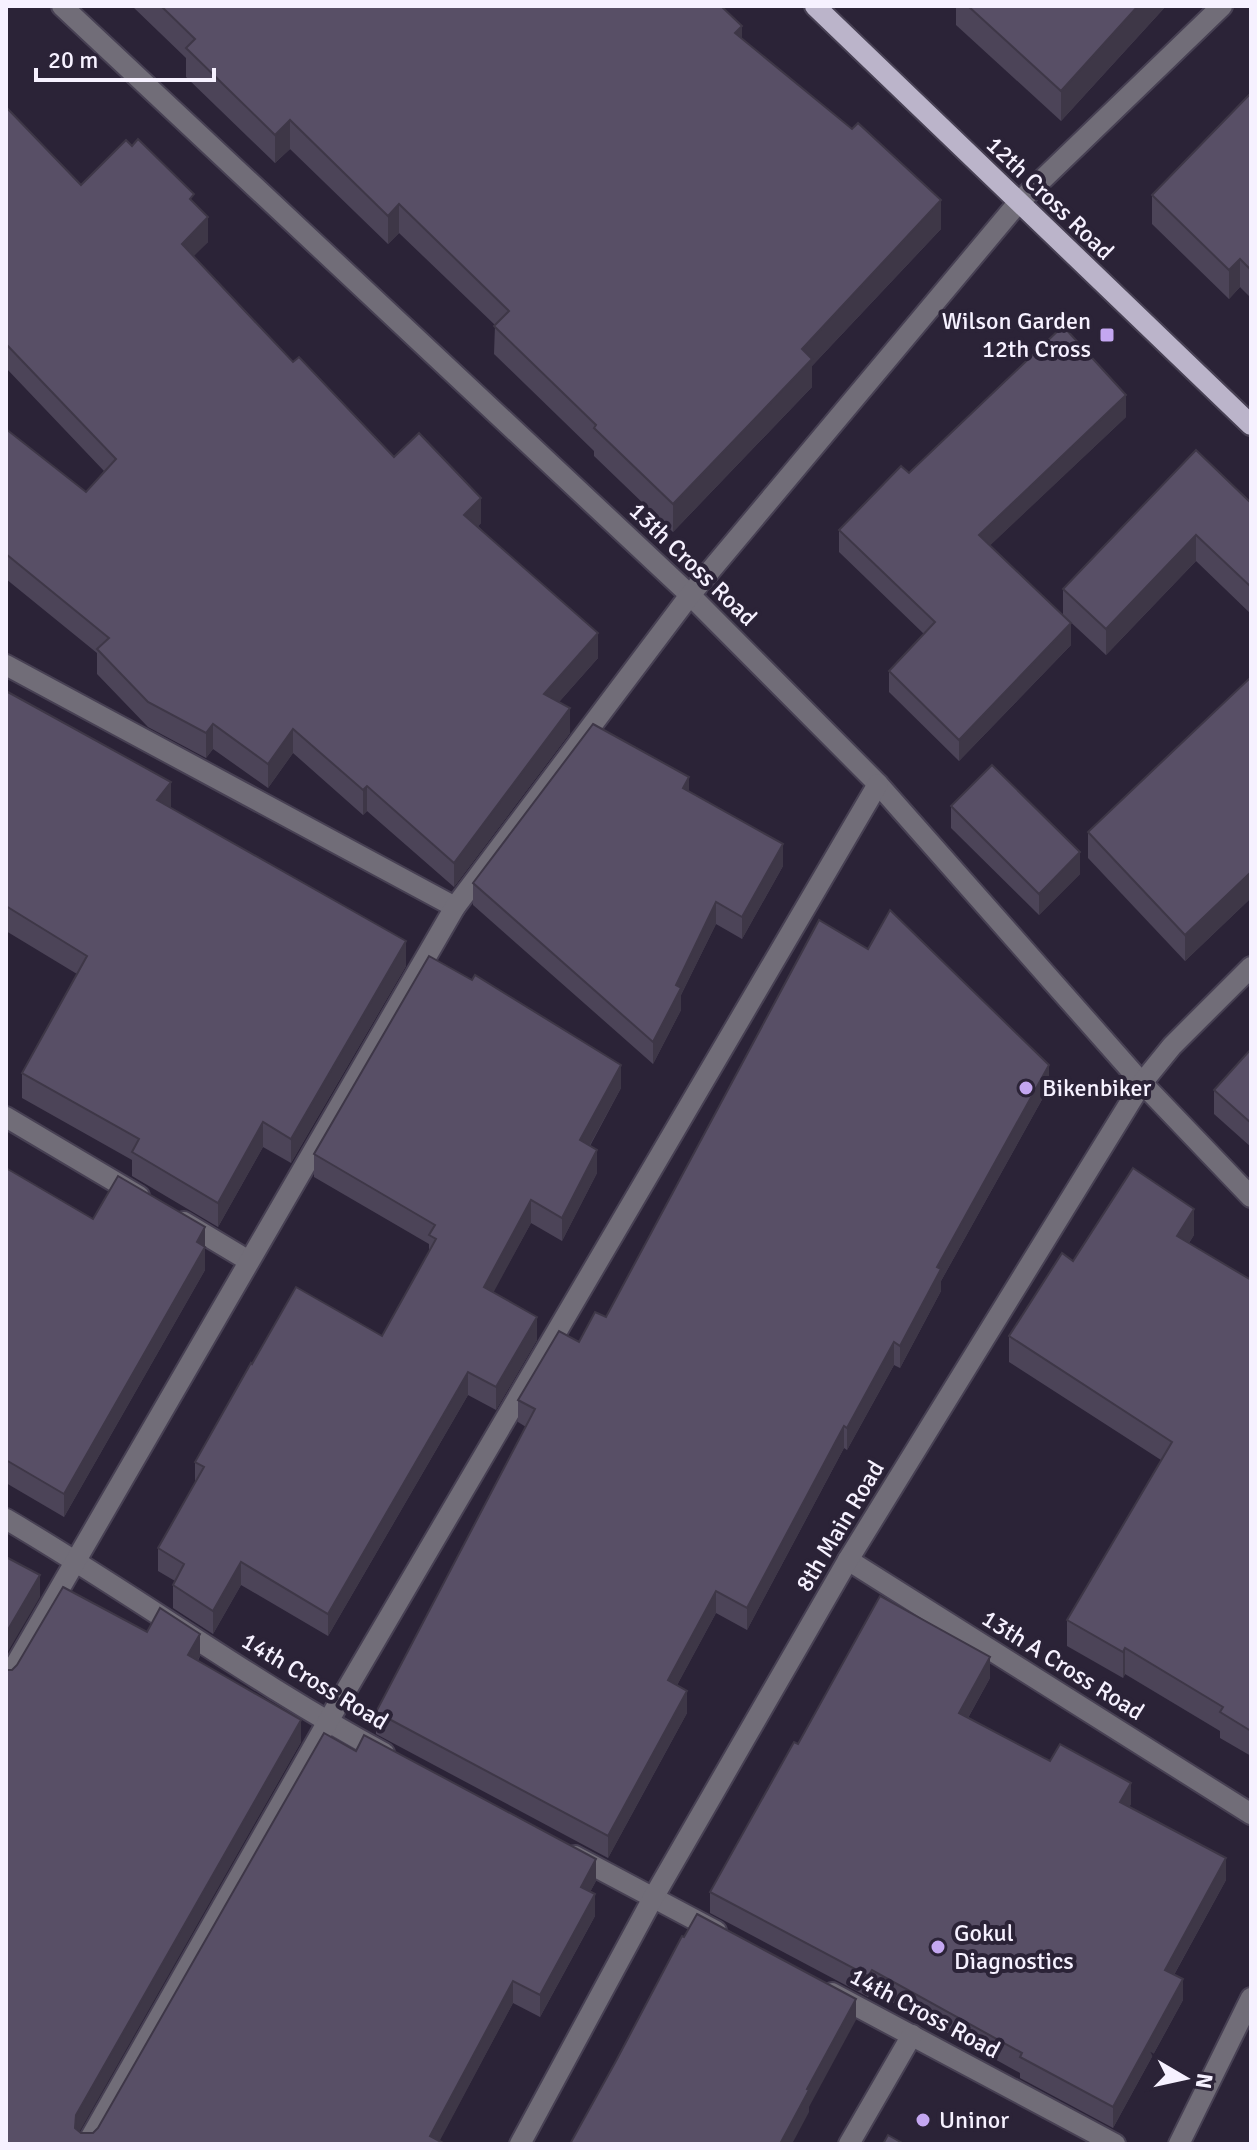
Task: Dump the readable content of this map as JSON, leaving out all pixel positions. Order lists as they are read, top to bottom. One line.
{"streets":{"main road":["12th Cross Road"],"street":["13th Cross Road","8th Main Road","13th A Cross Road","14th Cross Road"]},"crossings":[["13th Cross Road","8th Main Road"],["8th Main Road","13th A Cross Road"]],"places":{"transit":["Wilson Garden 12th Cross"],"other":["Bikenbiker","Gokul Diagnostics","Uninor"]},"scale_bar":"20 m","north":"right"}
